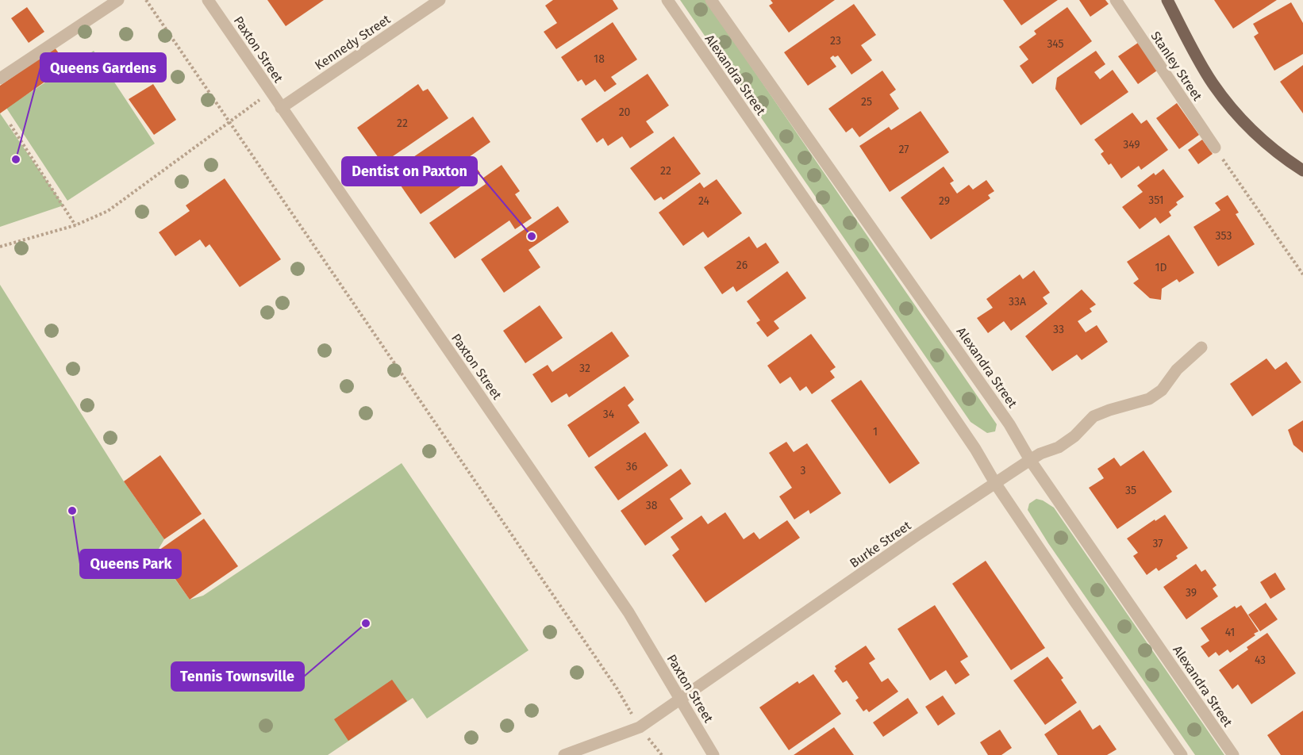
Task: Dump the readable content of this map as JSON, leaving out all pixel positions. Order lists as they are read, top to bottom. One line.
{"streets":{"main road":["Stanley Street"],"street":["Kennedy Street","Paxton Street","Alexandra Street","Burke Street"]},"crossings":[["Kennedy Street","Paxton Street"],["Paxton Street","Burke Street"],["Alexandra Street","Burke Street"]],"places":["Queens Gardens","Dentist on Paxton","Queens Park","Tennis Townsville"],"house_numbers":["23","345","18","25","20","22","349","27","22","351","24","29","353","26","1D","33A","33","32","34","1","36","3","35","38","37","39","41","43"]}
